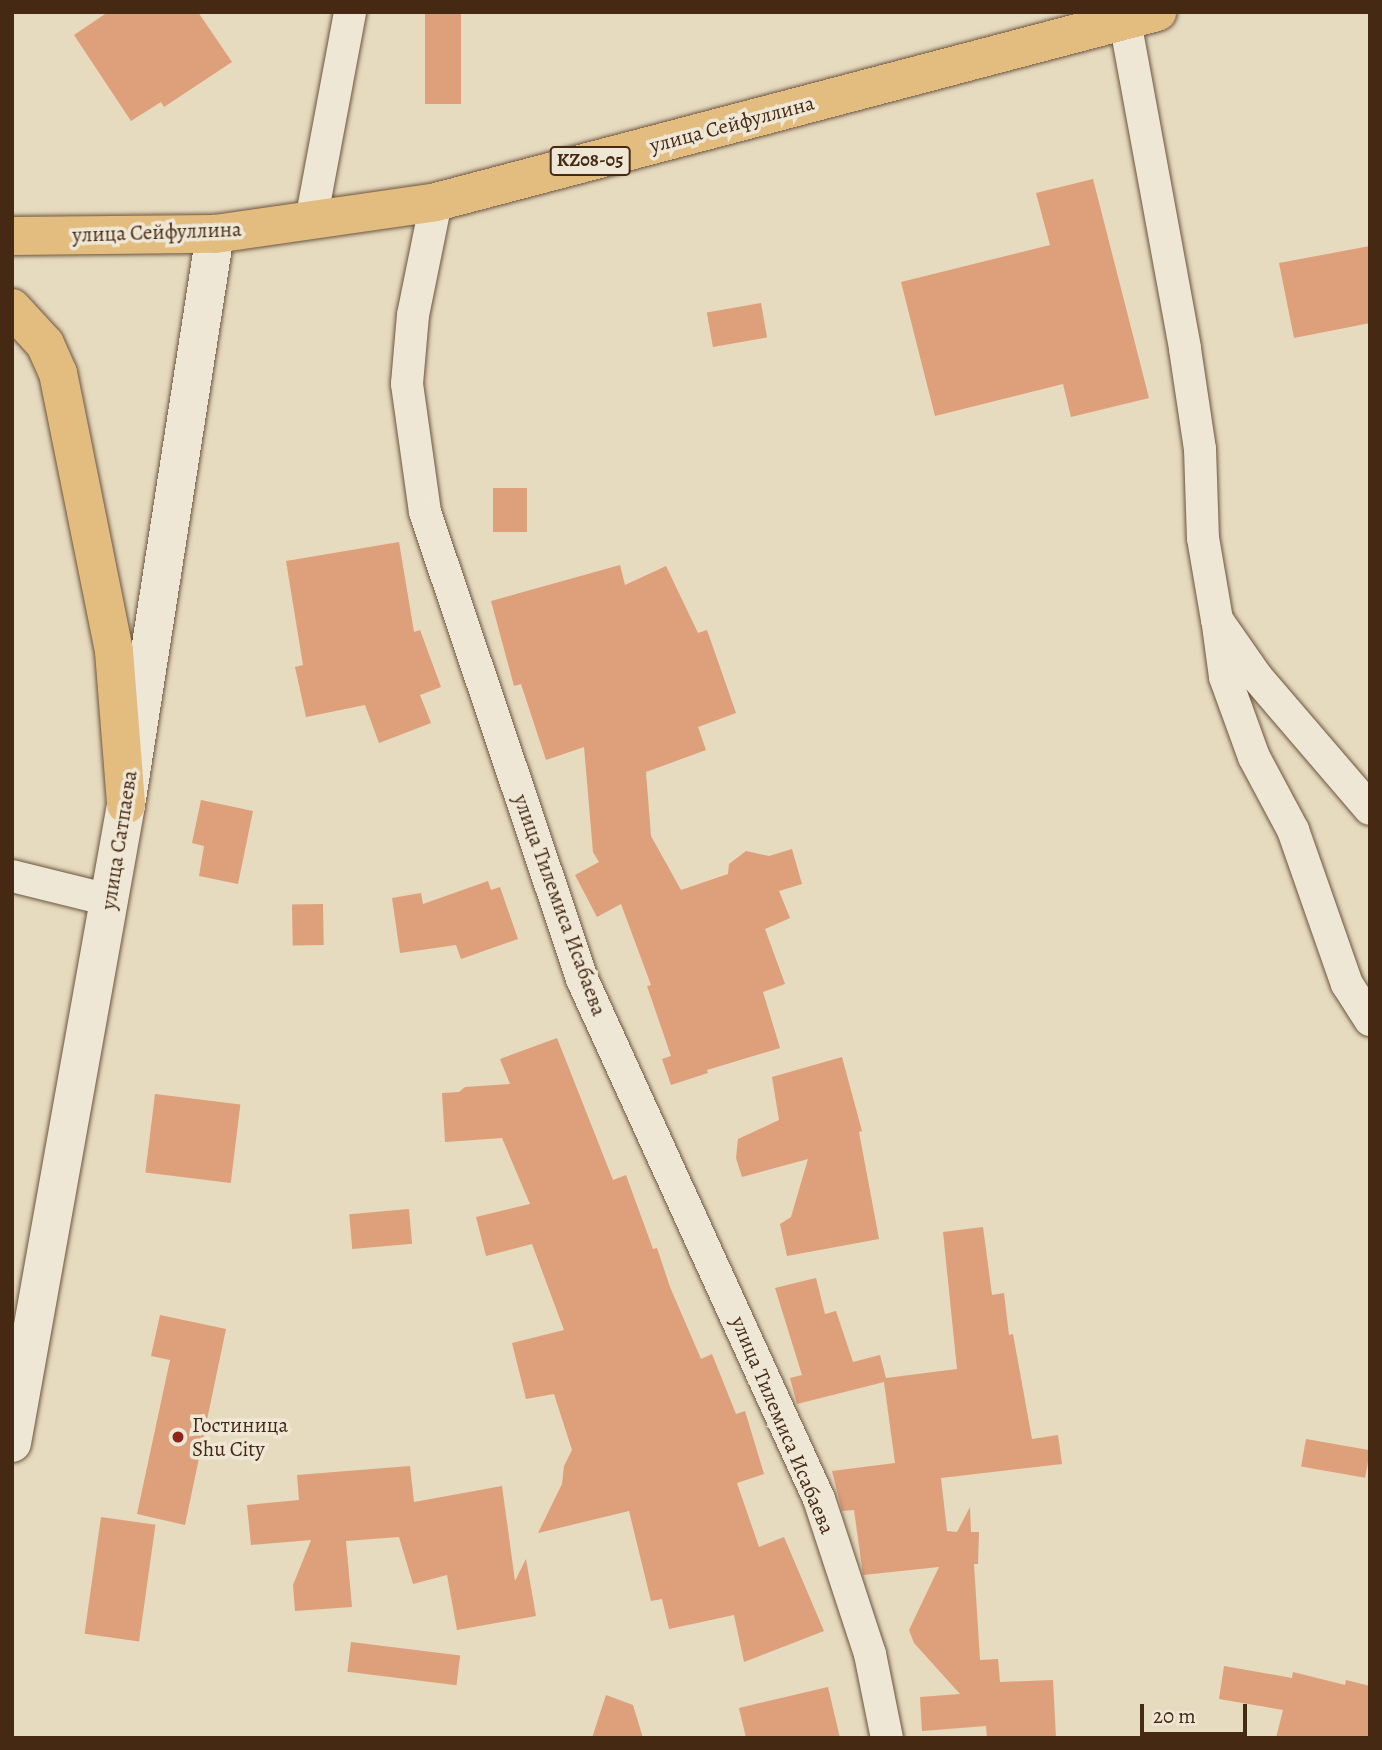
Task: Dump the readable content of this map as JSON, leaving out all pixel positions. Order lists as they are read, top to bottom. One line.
{"streets":{"main road":["улица Сейфуллина","KZ08-05"],"street":["улица Сатпаева","улица Тилемиса Исабаева"]},"crossings":[["улица Сейфуллина","улица Сатпаева"],["улица Сейфуллина","улица Тилемиса Исабаева"]],"places":["Гостиница Shu City"],"scale_bar":"20 m"}
